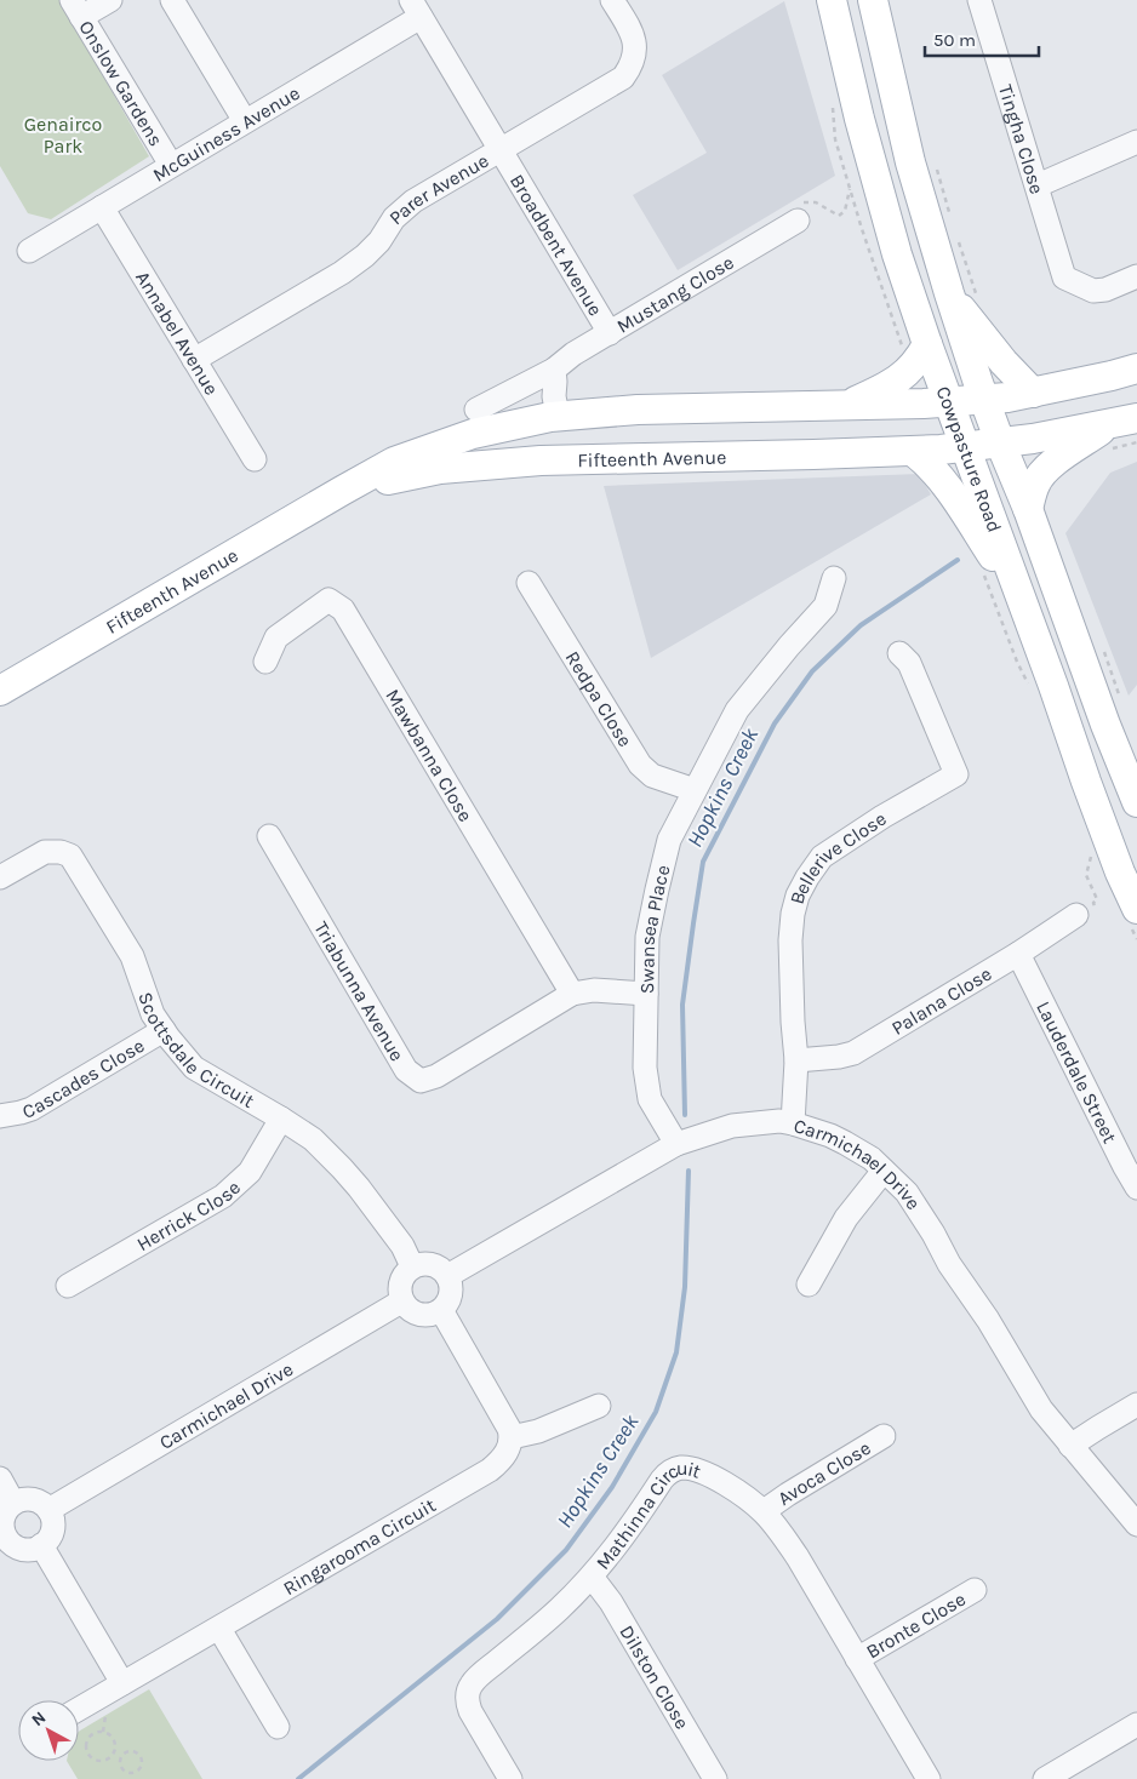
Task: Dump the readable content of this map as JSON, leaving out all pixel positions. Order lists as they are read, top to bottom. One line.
{"streets":{"main road":["Fifteenth Avenue","Cowpasture Road"],"street":["Onslow Gardens","McGuiness Avenue","Tingha Close","Parer Avenue","Broadbent Avenue","Mustang Close","Annabel Avenue","Redpa Close","Mawbanna Close","Bellerive Close","Swansea Place","Triabunna Avenue","Palana Close","Scottsdale Circuit","Lauderdale Street","Cascades Close","Carmichael Drive","Herrick Close","Avoca Close","Mathinna Circuit","Ringarooma Circuit","Bronte Close","Dilston Close"]},"crossings":[["Onslow Gardens","McGuiness Avenue"],["McGuiness Avenue","Broadbent Avenue"],["McGuiness Avenue","Annabel Avenue"],["Parer Avenue","Broadbent Avenue"],["Parer Avenue","Annabel Avenue"],["Broadbent Avenue","Mustang Close"],["Fifteenth Avenue","Cowpasture Road"],["Redpa Close","Swansea Place"],["Mawbanna Close","Triabunna Avenue"],["Bellerive Close","Palana Close"],["Bellerive Close","Carmichael Drive"],["Swansea Place","Triabunna Avenue"],["Swansea Place","Carmichael Drive"],["Palana Close","Lauderdale Street"],["Scottsdale Circuit","Cascades Close"],["Scottsdale Circuit","Carmichael Drive"],["Scottsdale Circuit","Herrick Close"],["Avoca Close","Mathinna Circuit"],["Mathinna Circuit","Bronte Close"],["Mathinna Circuit","Dilston Close"]],"water":["Hopkins Creek"],"parks":["Genairco Park"],"scale_bar":"50 m","north":"top left"}
